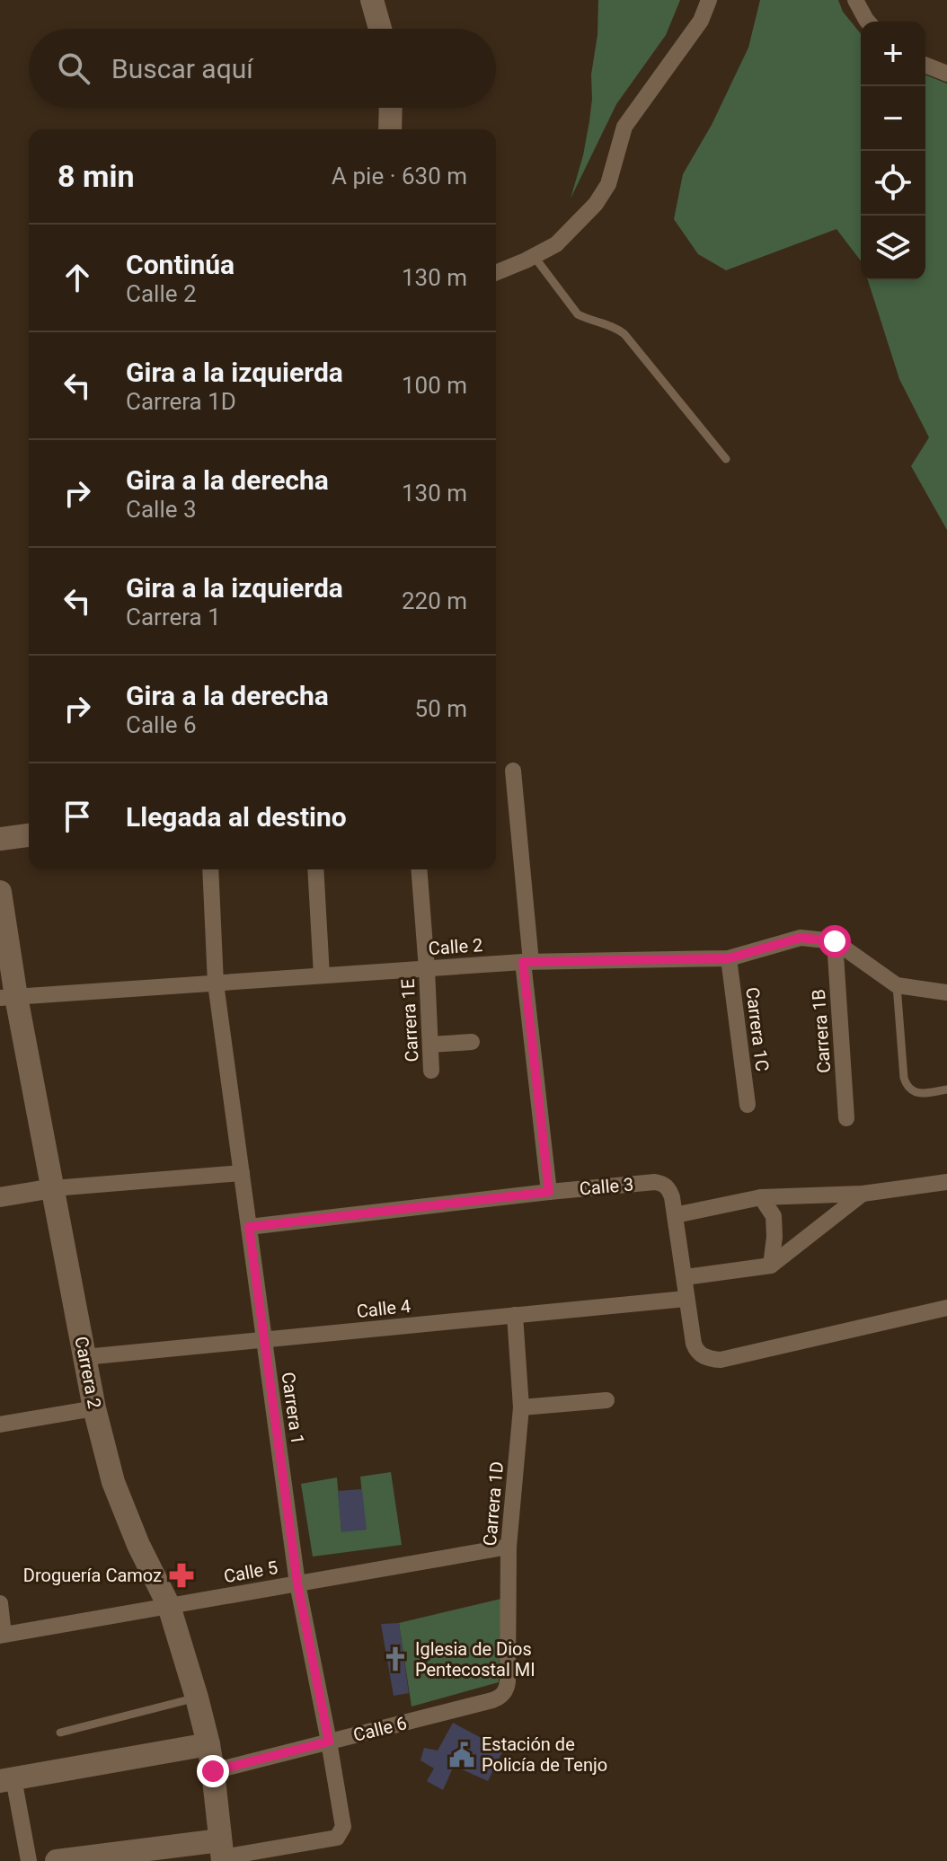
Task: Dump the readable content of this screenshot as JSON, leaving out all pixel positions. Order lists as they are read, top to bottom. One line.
{"streets":{"main road":["Carrera 2"],"street":["Calle 2","Carrera 1E","Carrera 1C","Carrera 1B","Calle 3","Calle 4","Carrera 1","Carrera 1D","Calle 5","Calle 6"]},"crossings":[["Calle 2","Carrera 1E"],["Calle 2","Carrera 1C"],["Calle 2","Carrera 1B"],["Calle 2","Carrera 2"],["Calle 2","Carrera 1"],["Calle 3","Carrera 1"],["Calle 4","Carrera 2"],["Calle 4","Carrera 1"],["Calle 4","Carrera 1D"],["Carrera 2","Carrera 1"],["Carrera 2","Calle 5"],["Carrera 2","Calle 6"],["Carrera 1","Calle 5"],["Carrera 1","Calle 6"],["Carrera 1D","Calle 5"],["Carrera 1D","Calle 6"]],"places":{"pharmacy":["Droguería Camoz"],"church":["Iglesia de Dios Pentecostal MI"],"public building":["Estación de Policía de Tenjo"]},"page":{"map_buttons":["+","−"],"search":"Buscar aquí","heading":["8 min","A pie · 630 m"],"list":[["Continúa","Calle 2","130 m"],["Gira a la izquierda","Carrera 1D","100 m"],["Gira a la derecha","Calle 3","130 m"],["Gira a la izquierda","Carrera 1","220 m"],["Gira a la derecha","Calle 6","50 m"],"Llegada al destino"]}}
